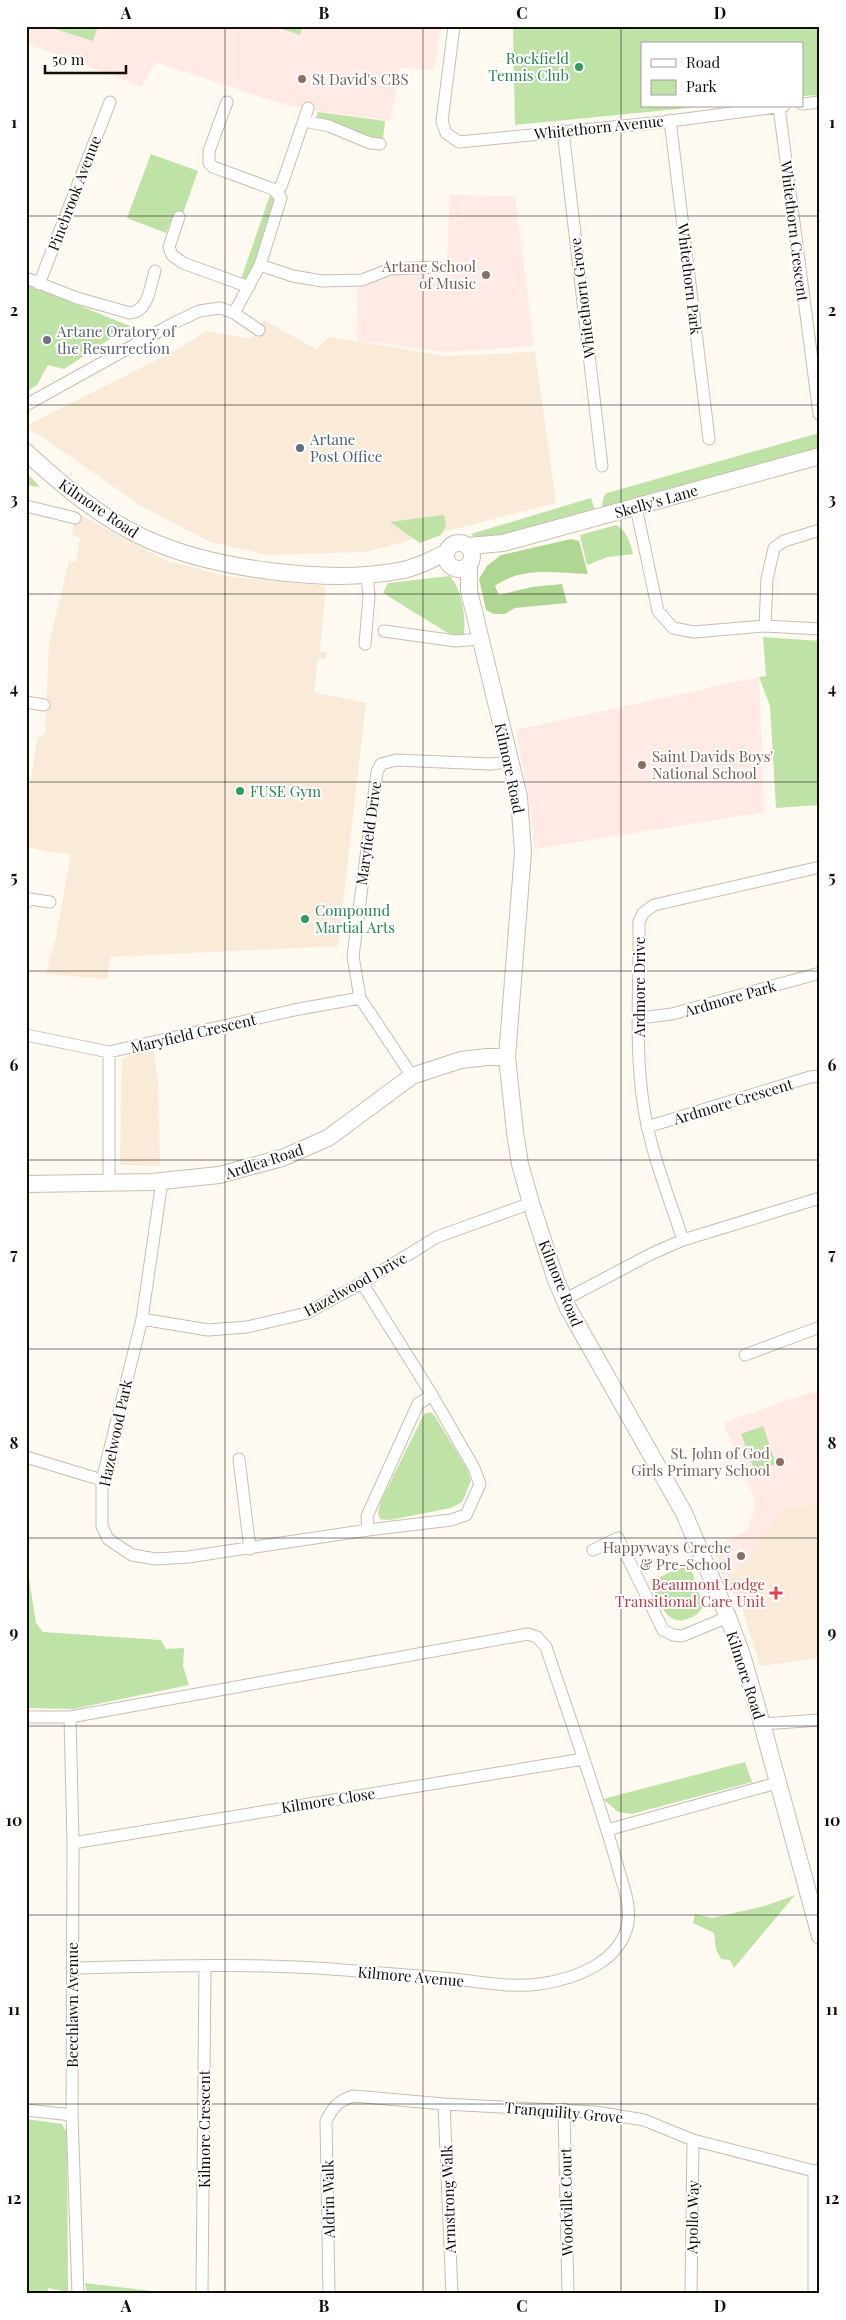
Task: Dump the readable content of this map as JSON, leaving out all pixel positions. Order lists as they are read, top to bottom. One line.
{"streets":{"street":["Whitethorn Avenue","Pinebrook Avenue","Whitethorn Crescent","Whitethorn Park","Whitethorn Grove","Skelly's Lane","Kilmore Road","Maryfield Drive","Ardmore Drive","Ardmore Park","Maryfield Crescent","Ardmore Crescent","Ardlea Road","Hazelwood Drive","Hazelwood Park","Kilmore Close","Kilmore Avenue","Beechlawn Avenue","Tranquility Grove","Kilmore Crescent","Aldrin Walk","Armstrong Walk","Woodville Court","Apollo Way"]},"crossings":[["Whitethorn Avenue","Whitethorn Park"],["Whitethorn Avenue","Whitethorn Grove"],["Skelly's Lane","Kilmore Road"],["Kilmore Road","Maryfield Drive"],["Kilmore Road","Ardlea Road"],["Kilmore Road","Hazelwood Drive"],["Maryfield Drive","Maryfield Crescent"],["Maryfield Drive","Ardlea Road"],["Ardmore Drive","Ardmore Park"],["Ardmore Drive","Ardmore Crescent"],["Ardlea Road","Hazelwood Park"],["Hazelwood Drive","Hazelwood Park"],["Kilmore Close","Kilmore Avenue"],["Kilmore Close","Beechlawn Avenue"],["Kilmore Avenue","Beechlawn Avenue"],["Kilmore Avenue","Kilmore Crescent"],["Tranquility Grove","Aldrin Walk"],["Tranquility Grove","Armstrong Walk"],["Tranquility Grove","Woodville Court"],["Tranquility Grove","Apollo Way"]],"places":{"other":["Rockfield Tennis Club","St David's CBS","Artane School of Music","Artane Oratory of the Resurrection","Artane Post Office","Saint Davids Boys' National School","FUSE Gym","Compound Martial Arts","St. John of God Girls Primary School","Happyways Creche & Pre-School"],"health":["Beaumont Lodge Transitional Care Unit"]},"legend":["Road","Park"],"scale_bar":"50 m","grid":{"columns":["A","B","C","D"],"rows":["1","2","3","4","5","6","7","8","9","10","11","12"]}}
